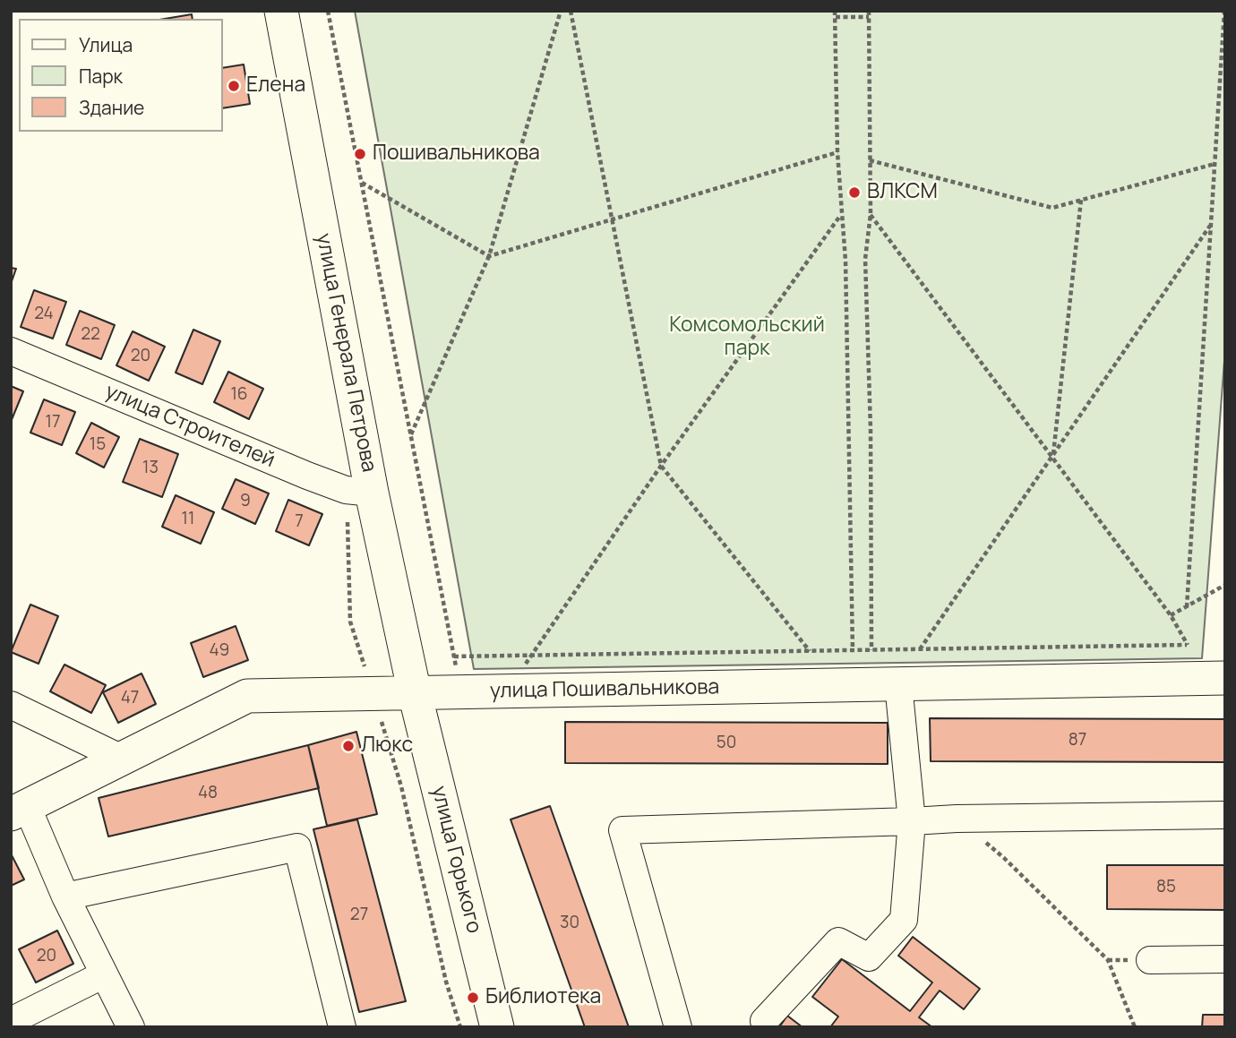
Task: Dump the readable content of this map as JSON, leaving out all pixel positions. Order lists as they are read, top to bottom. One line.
{"streets":{"main road":["улица Генерала Петрова","улица Пошивальникова","улица Горького"],"lane":["улица Строителей"]},"crossings":[["улица Генерала Петрова","улица Строителей"],["улица Генерала Петрова","улица Пошивальникова"],["улица Генерала Петрова","улица Горького"],["улица Пошивальникова","улица Горького"]],"parks":["Комсомольский парк"],"places":["Елена","Пошивальникова","ВЛКСМ","Люкс","Библиотека"],"house_numbers":["24","22","20","16","17","15","13","9","11","7","49","47","87","50","48","85","27","30","20"],"legend":["Улица","Парк","Здание"]}
